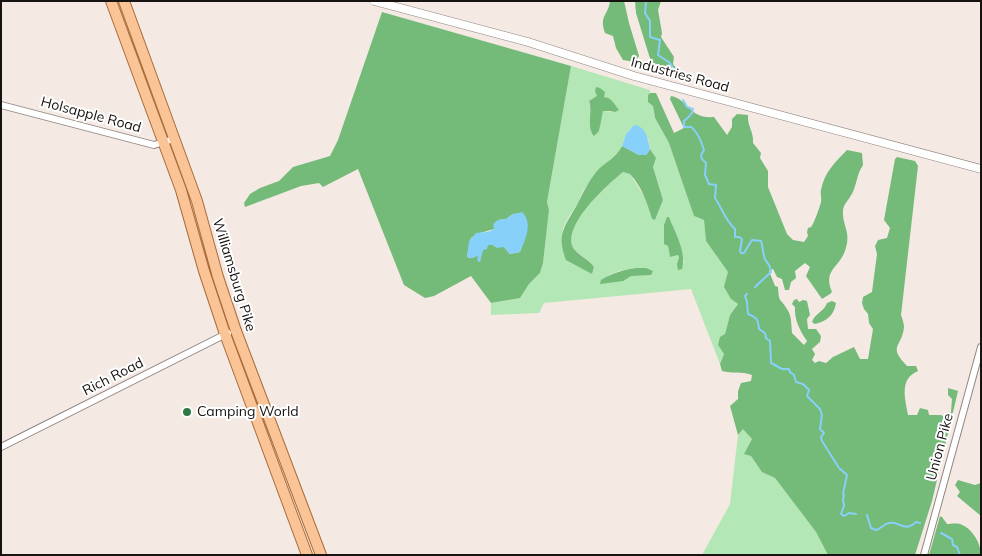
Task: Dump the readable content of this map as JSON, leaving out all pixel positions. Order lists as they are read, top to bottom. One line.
{"streets":{"main road":["Williamsburg Pike"],"street":["Industries Road","Holsapple Road","Rich Road","Union Pike"]},"crossings":[["Holsapple Road","Williamsburg Pike"],["Williamsburg Pike","Rich Road"]],"places":["Camping World"]}
